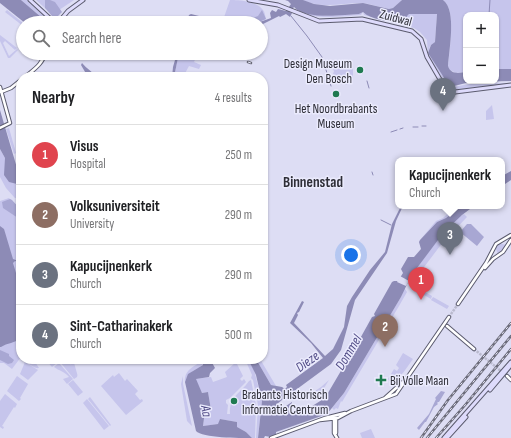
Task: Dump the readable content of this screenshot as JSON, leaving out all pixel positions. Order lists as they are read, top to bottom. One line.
{"streets":{"main road":["Zuidwal"]},"districts":["Binnenstad"],"water":["Dommel","Dieze","Aa"],"places":{"other":["Design Museum Den Bosch","Het Noordbrabants Museum","Brabants Historisch Informatie Centrum"],"health":["Bij Volle Maan"]},"page":{"map_buttons":["+","−"],"search":"Search here","heading":["Nearby","4 results"],"pins":["4","3","1","2"],"list":[{"mark":"1","name":"Visus","note":"Hospital","value":"250 m"},{"mark":"2","name":"Volksuniversiteit","note":"University","value":"290 m"},{"mark":"3","name":"Kapucijnenkerk","note":"Church","value":"290 m"},{"mark":"4","name":"Sint-Catharinakerk","note":"Church","value":"500 m"}],"popup":["Kapucijnenkerk","Church"]}}
